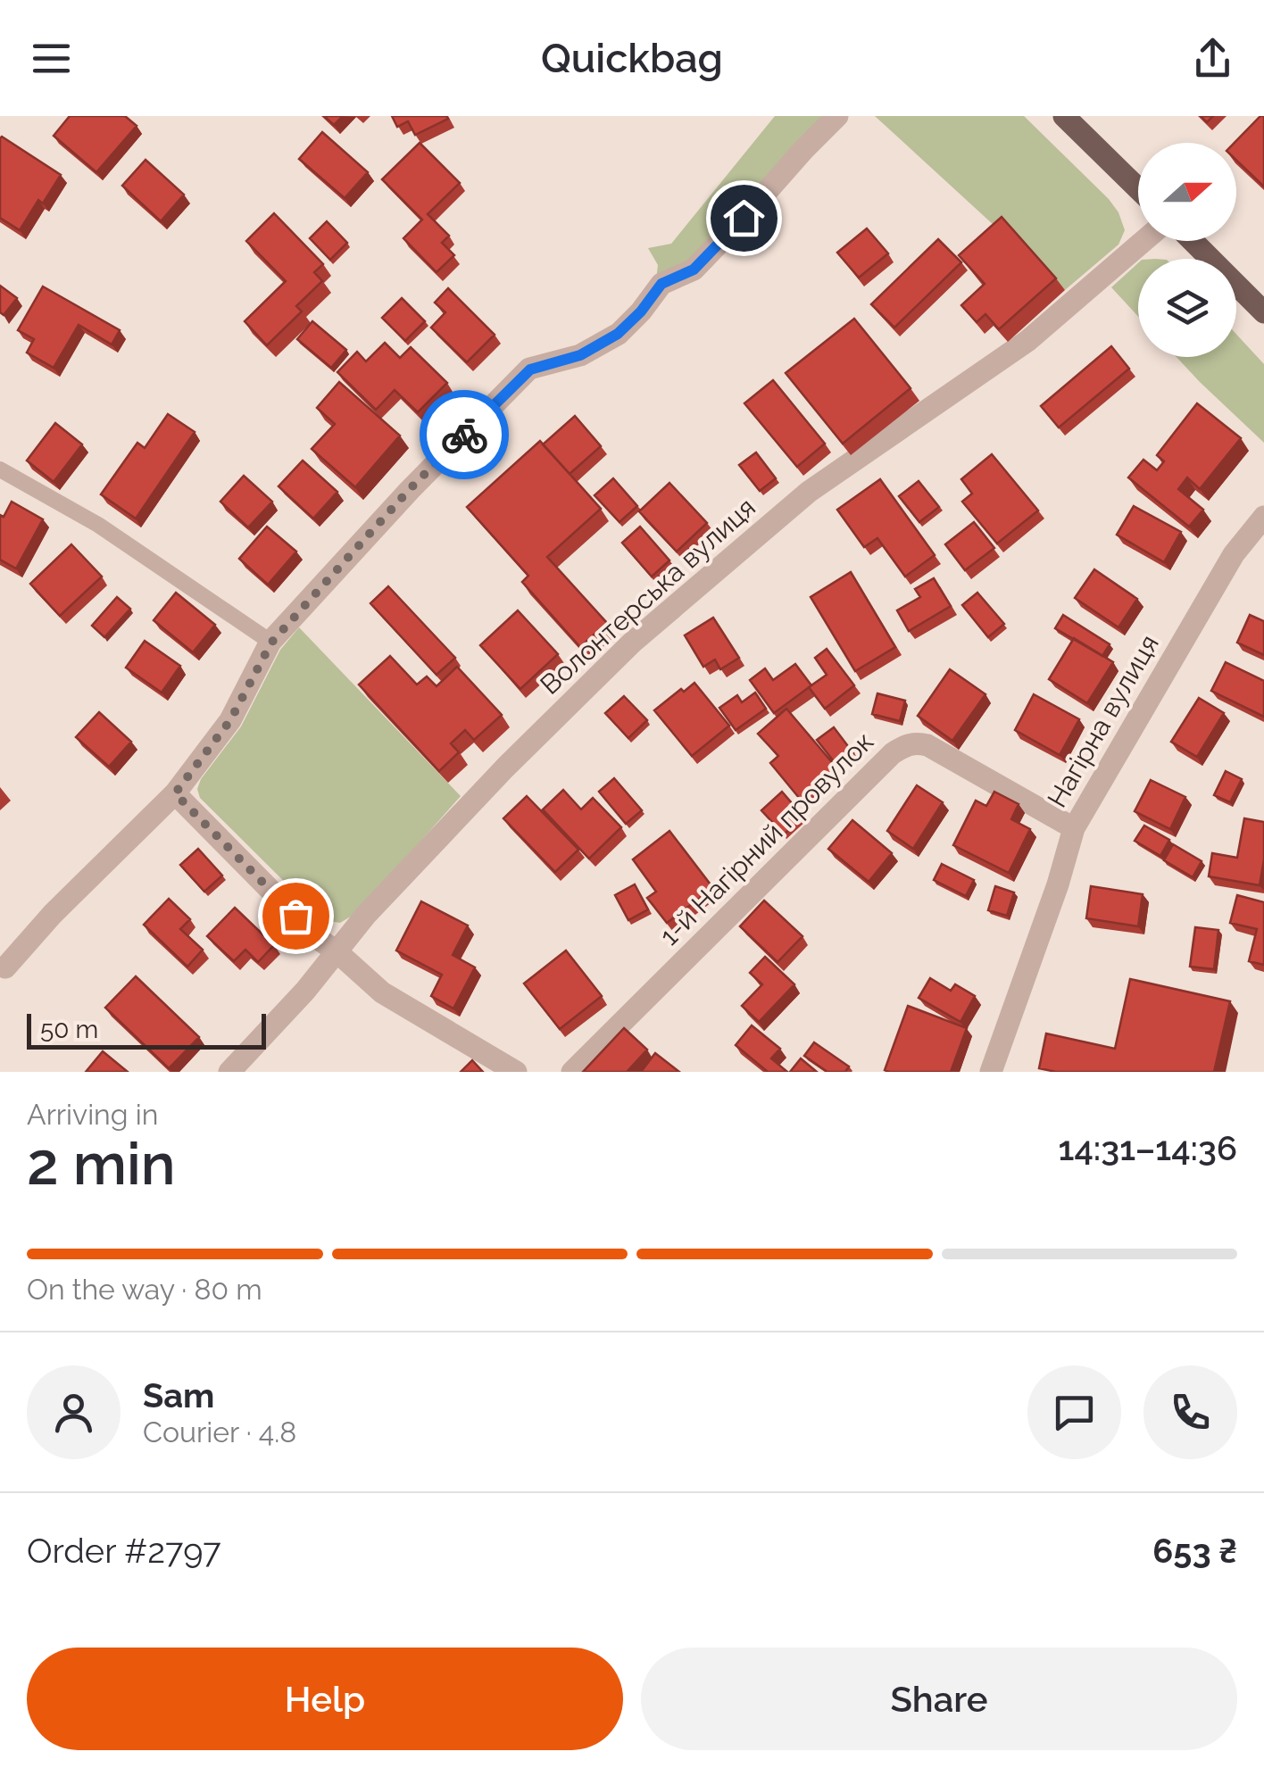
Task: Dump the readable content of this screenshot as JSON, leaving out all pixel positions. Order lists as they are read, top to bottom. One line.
{"streets":{"street":["Волонтерська вулиця","Нагірна вулиця","1-й Нагірний провулок"]},"crossings":[["Нагірна вулиця","1-й Нагірний провулок"]],"scale_bar":"50 m","north":"right","page":{"header":"Quickbag","scale":"50 m","heading":["2 min","Arriving in","14:31–14:36"],"panel":["Sam","Courier · 4.8","Order #2797","653 ₴"],"bar":"On the way · 80 m","buttons":["Help","Share"]}}
